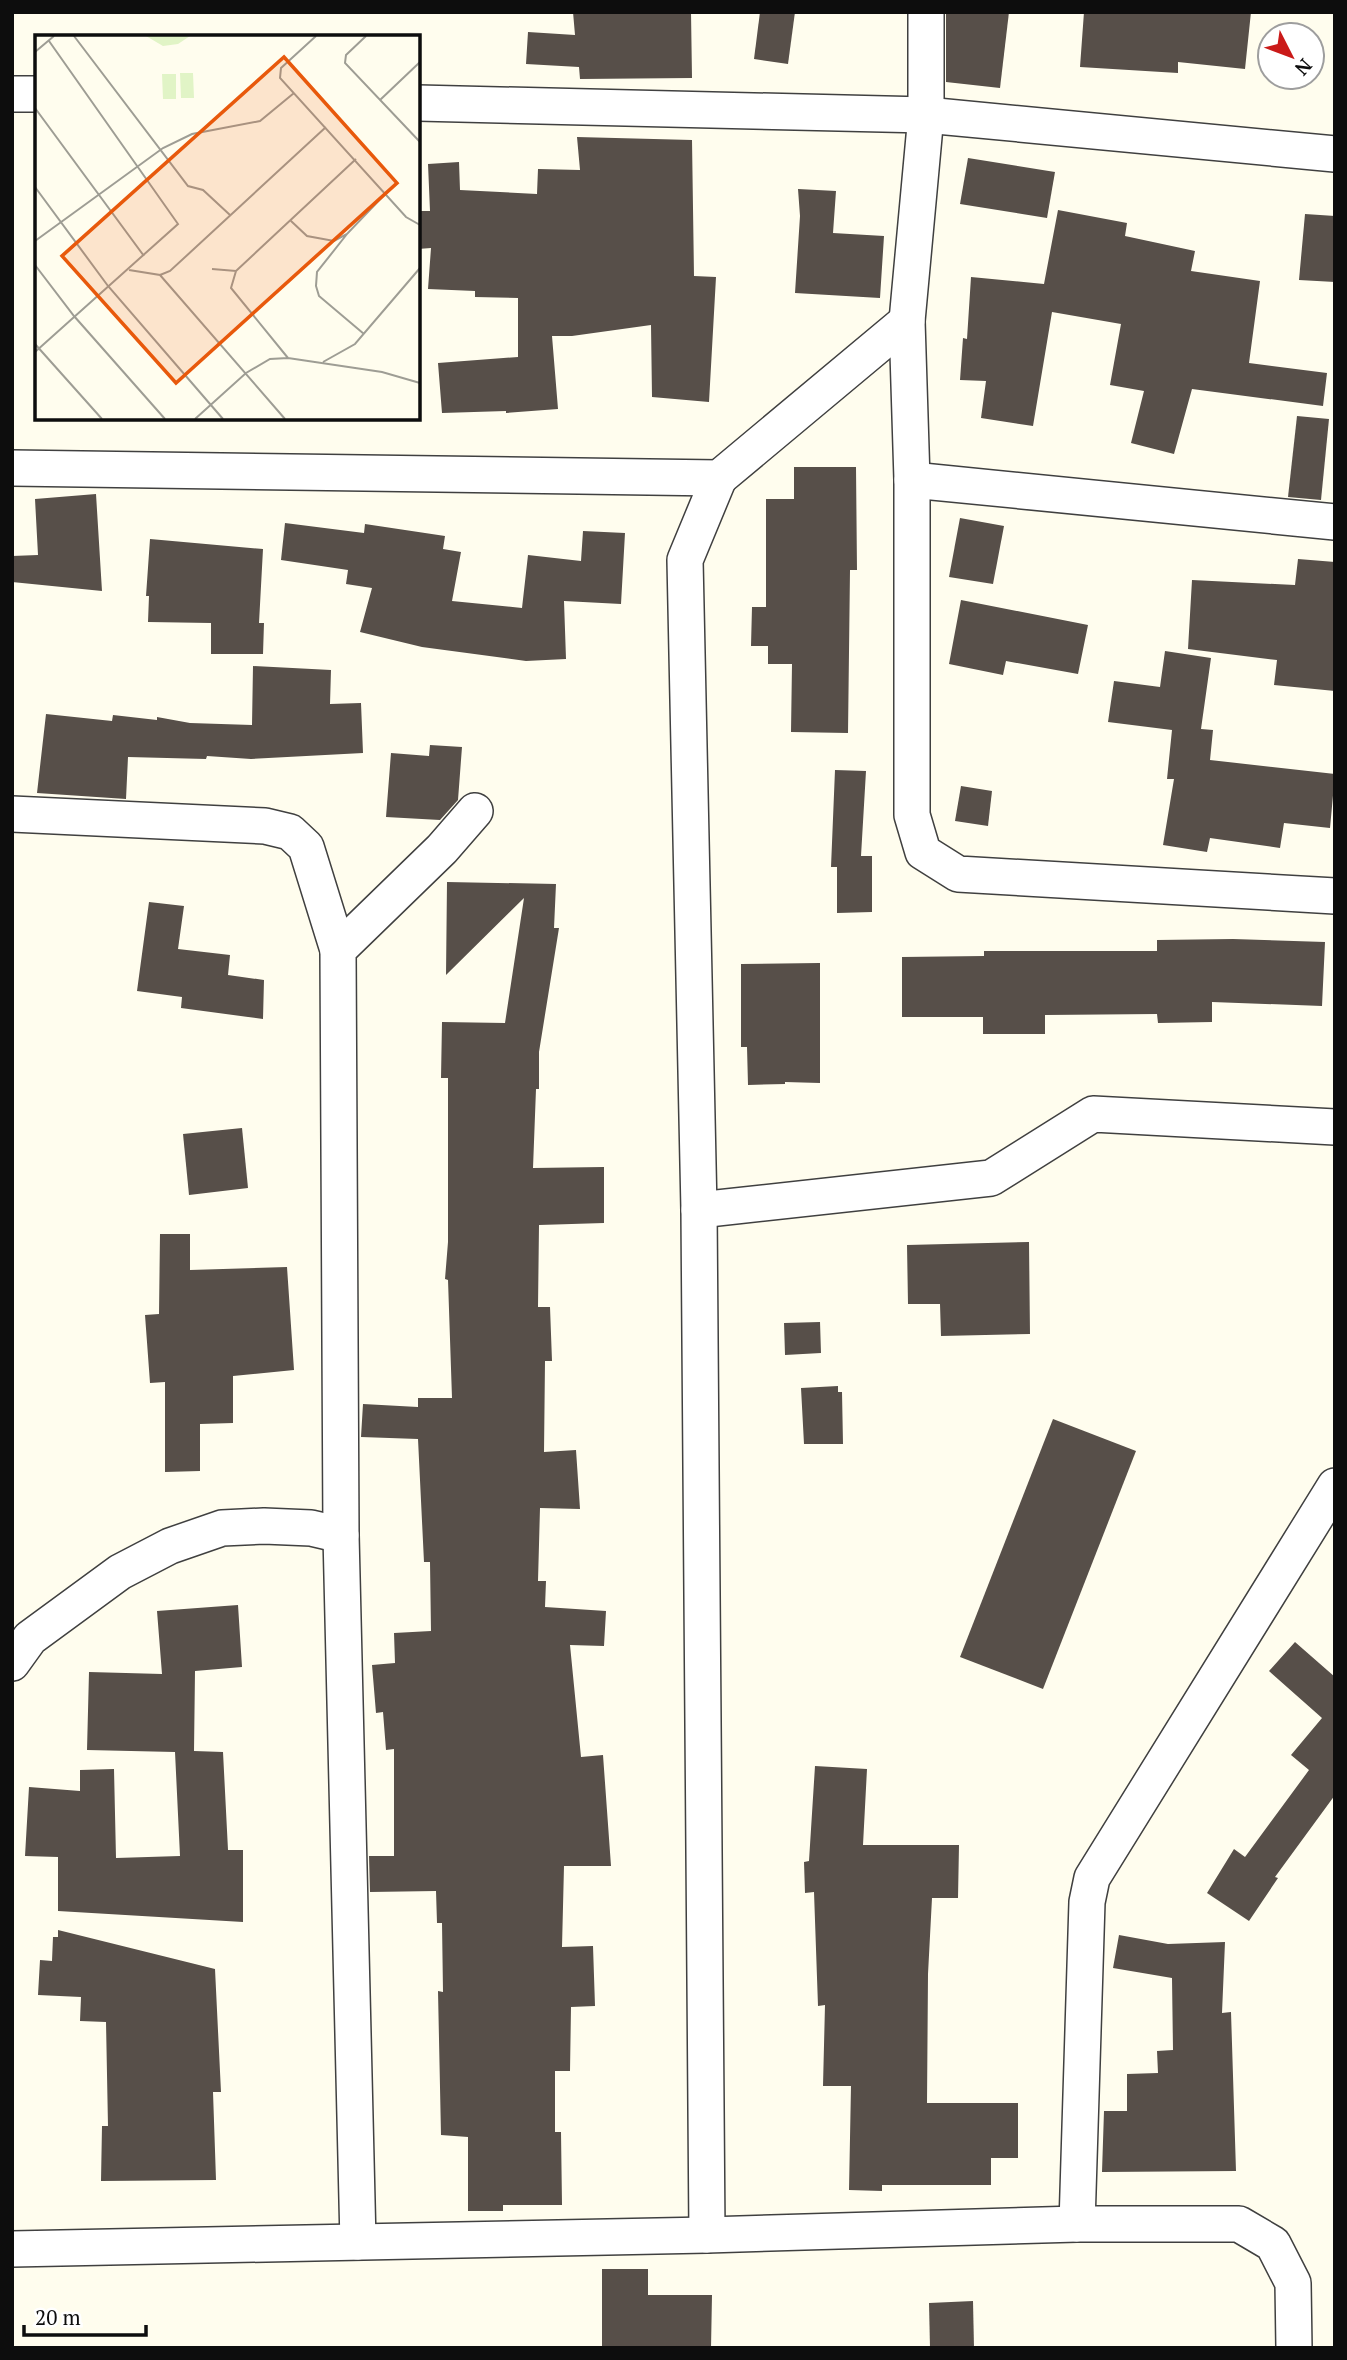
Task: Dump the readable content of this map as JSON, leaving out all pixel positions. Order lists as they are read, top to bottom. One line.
{"scale_bar":"20 m","north":"bottom right"}
